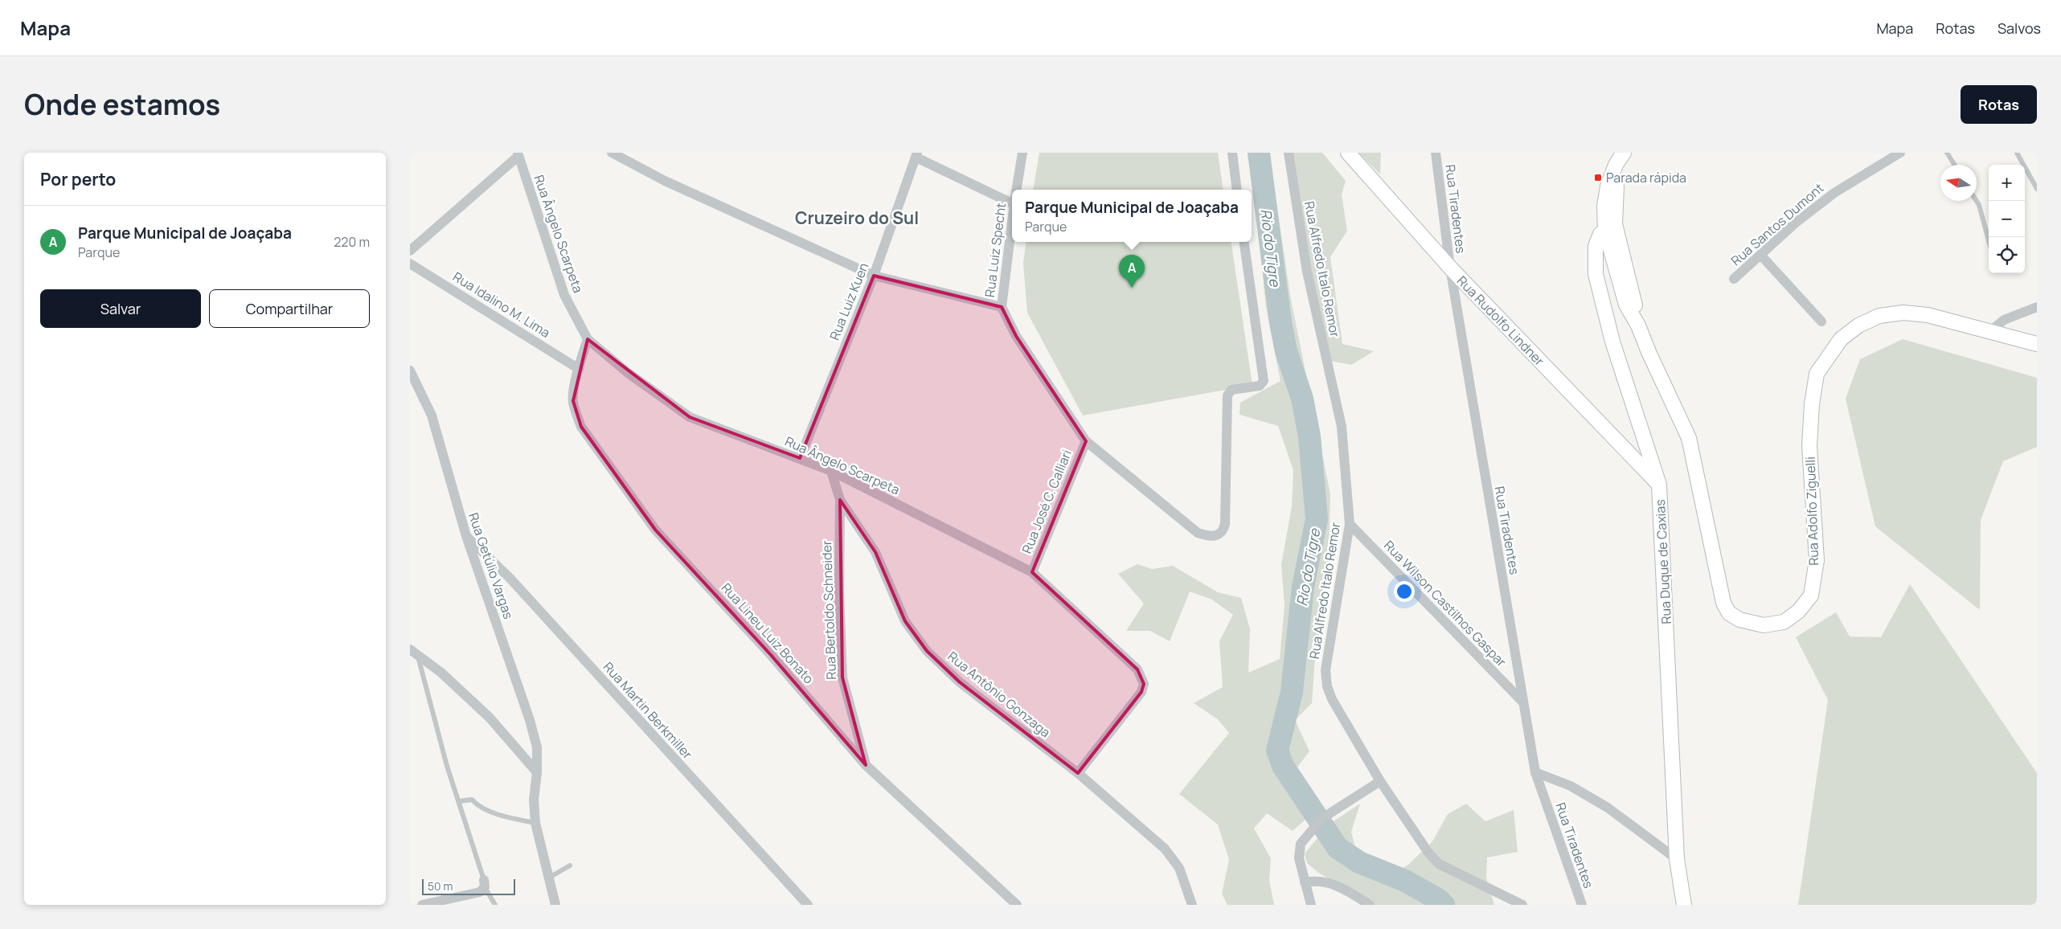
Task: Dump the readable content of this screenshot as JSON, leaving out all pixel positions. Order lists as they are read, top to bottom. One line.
{"streets":{"street":["Rua Tiradentes","Rua Santos Dumont","Rua Ângelo Scarpeta","Rua Luiz Specht","Rua Alfredo Italo Remor","Rua Luiz Kuen","Rua Idalino M. Lima","Rua Rudolfo Lindner","Rua José C. Calliari","Rua Adolfo Ziguelli","Rua Duque de Caxias","Rua Getúlio Vargas","Rua Wilson Castilhos Gaspar","Rua Bertoldo Schneider","Rua Lineu Luiz Bonato","Rua Antônio Gonzaga","Rua Martin Berkmiller"]},"crossings":[["Rua Tiradentes","Rua Rudolfo Lindner"],["Rua Tiradentes","Rua Wilson Castilhos Gaspar"],["Rua Ângelo Scarpeta","Rua Luiz Kuen"],["Rua Ângelo Scarpeta","Rua José C. Calliari"],["Rua Ângelo Scarpeta","Rua Lineu Luiz Bonato"],["Rua Ângelo Scarpeta","Rua Antônio Gonzaga"],["Rua Alfredo Italo Remor","Rua Wilson Castilhos Gaspar"],["Rua Idalino M. Lima","Rua Lineu Luiz Bonato"],["Rua Rudolfo Lindner","Rua Duque de Caxias"],["Rua Adolfo Ziguelli","Rua Duque de Caxias"],["Rua Getúlio Vargas","Rua Martin Berkmiller"],["Rua Bertoldo Schneider","Rua Lineu Luiz Bonato"],["Rua Bertoldo Schneider","Rua Antônio Gonzaga"]],"districts":["Cruzeiro do Sul"],"water":["Rio do Tigre"],"places":{"transit":["Parada rápida"]},"scale_bar":"50 m","north":"left","page":{"header":"Mapa","nav":["Mapa","Rotas","Salvos"],"title":"Onde estamos","buttons":["Rotas",["Salvar","Compartilhar"]],"heading":"Por perto","map_buttons":["+","−"],"popup":["Parque Municipal de Joaçaba","Parque"],"list":[{"mark":"A","name":"Parque Municipal de Joaçaba","note":"Parque","value":"220 m"}],"pins":"A","scale":"50 m"}}
